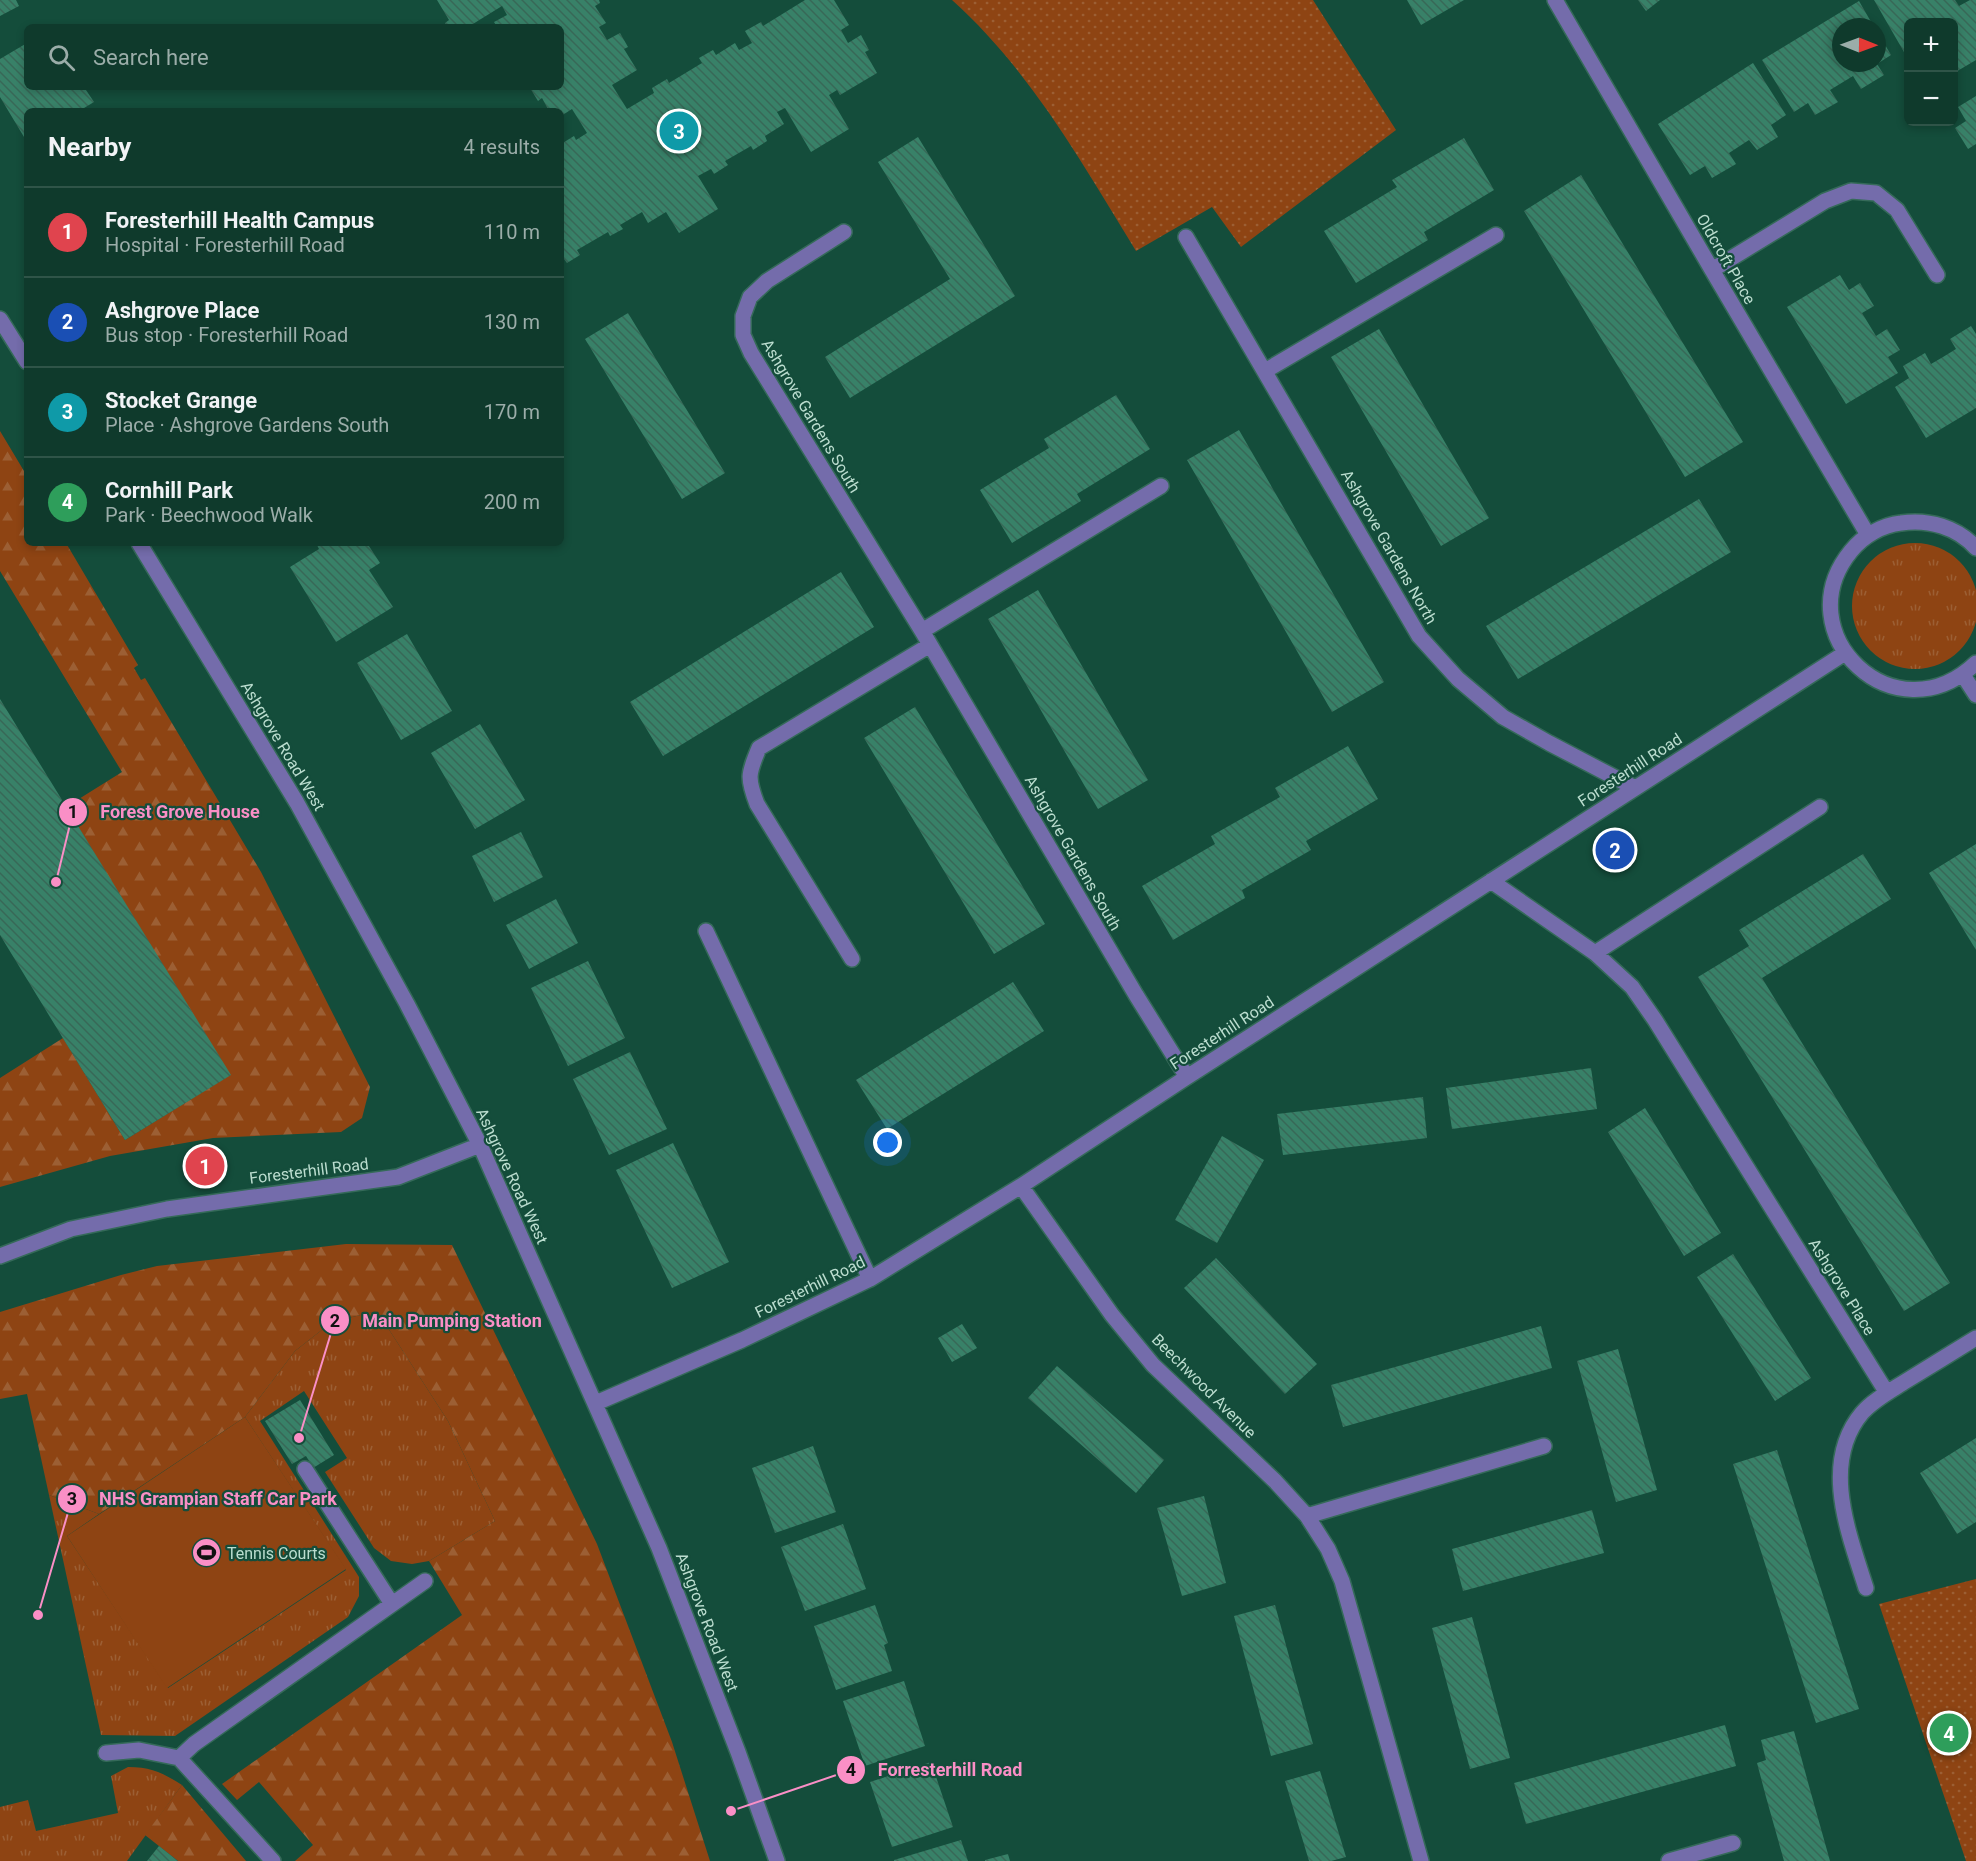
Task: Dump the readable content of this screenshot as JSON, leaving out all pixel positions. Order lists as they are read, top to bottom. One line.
{"streets":{"street":["Oldcroft Place","Ashgrove Gardens South","Ashgrove Gardens North","Ashgrove Road West","Foresterhill Road","Ashgrove Place","Beechwood Avenue"]},"crossings":[["Ashgrove Gardens South","Foresterhill Road"],["Ashgrove Gardens North","Foresterhill Road"],["Ashgrove Road West","Foresterhill Road"],["Foresterhill Road","Ashgrove Place"],["Foresterhill Road","Beechwood Avenue"]],"places":{"other":["Forest Grove House","Main Pumping Station","NHS Grampian Staff Car Park","Forresterhill Road"],"sports":["Tennis Courts"]},"north":"right","page":{"map_buttons":["+","−"],"search":"Search here","heading":["Nearby","4 results"],"pins":["3","2","1","4"],"list":[{"mark":"1","name":"Foresterhill Health Campus","note":"Hospital · Foresterhill Road","value":"110 m"},{"mark":"2","name":"Ashgrove Place","note":"Bus stop · Foresterhill Road","value":"130 m"},{"mark":"3","name":"Stocket Grange","note":"Place · Ashgrove Gardens South","value":"170 m"},{"mark":"4","name":"Cornhill Park","note":"Park · Beechwood Walk","value":"200 m"}]}}
